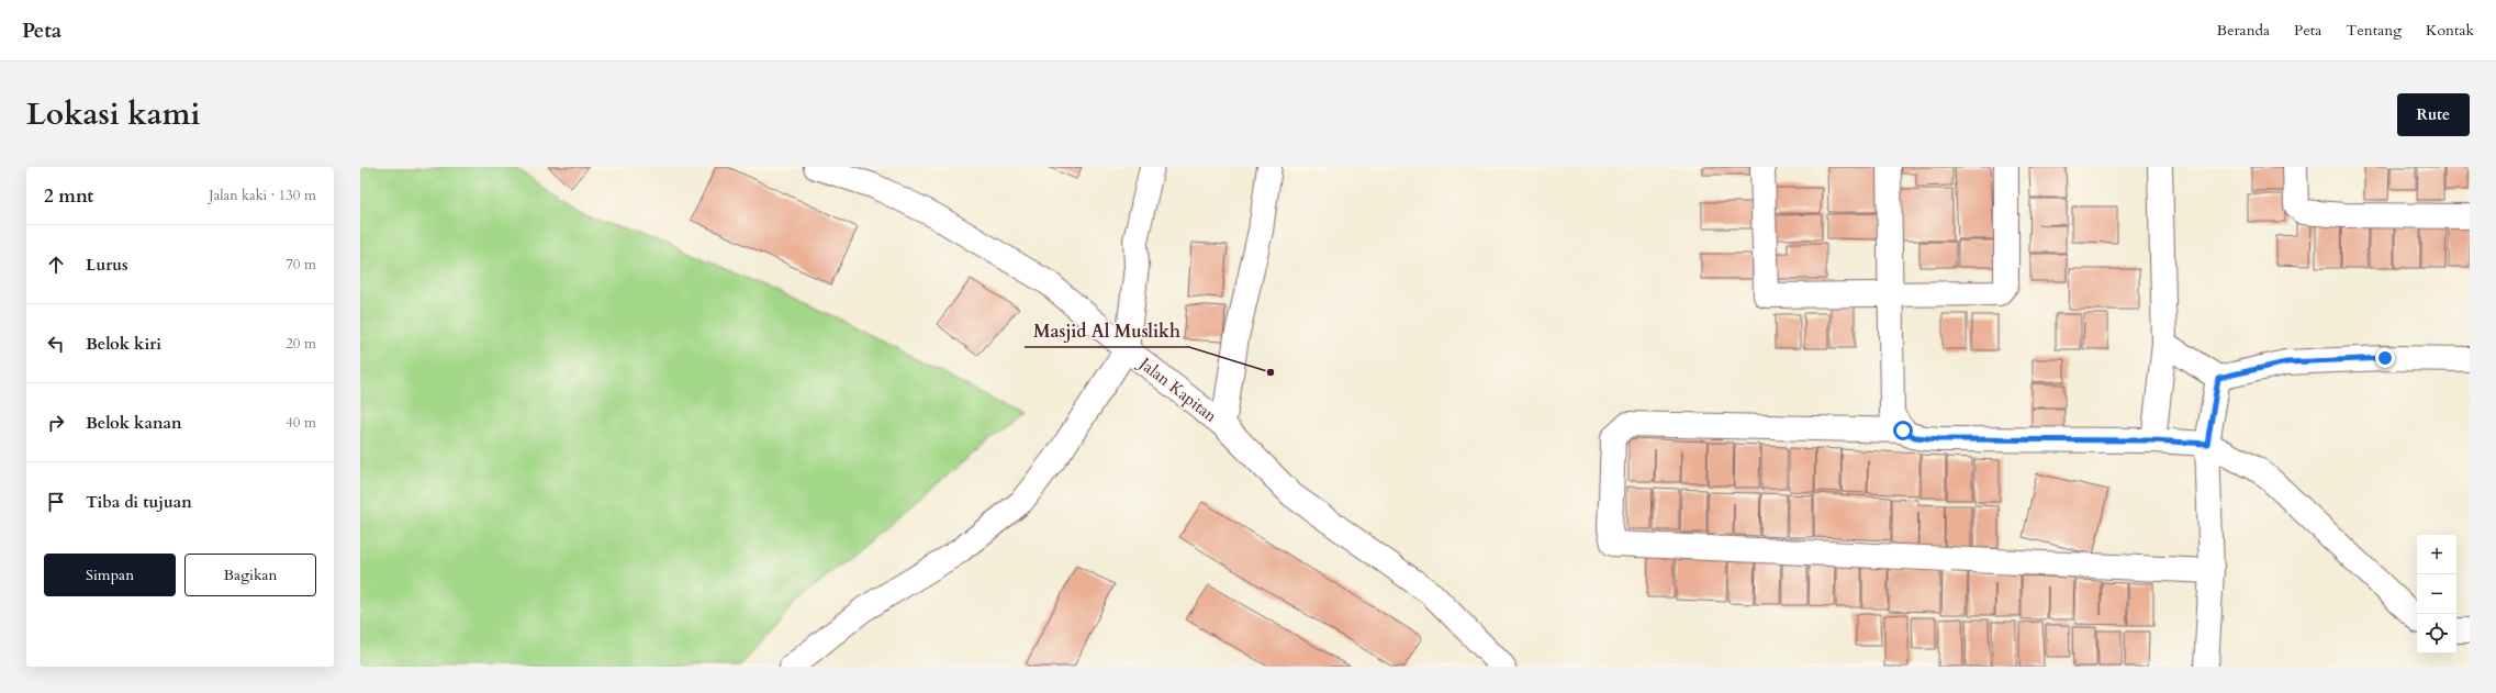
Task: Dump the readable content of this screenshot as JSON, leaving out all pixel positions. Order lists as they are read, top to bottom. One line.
{"streets":{"street":["Jalan Kapitan"]},"places":["Masjid Al Muslikh"],"page":{"header":"Peta","nav":["Beranda","Peta","Tentang","Kontak"],"title":"Lokasi kami","buttons":["Rute",["Simpan","Bagikan"]],"heading":["2 mnt","Jalan kaki · 130 m"],"list":[["Lurus","70 m"],["Belok kiri","20 m"],["Belok kanan","40 m"],"Tiba di tujuan"],"map_buttons":["+","−"]}}
